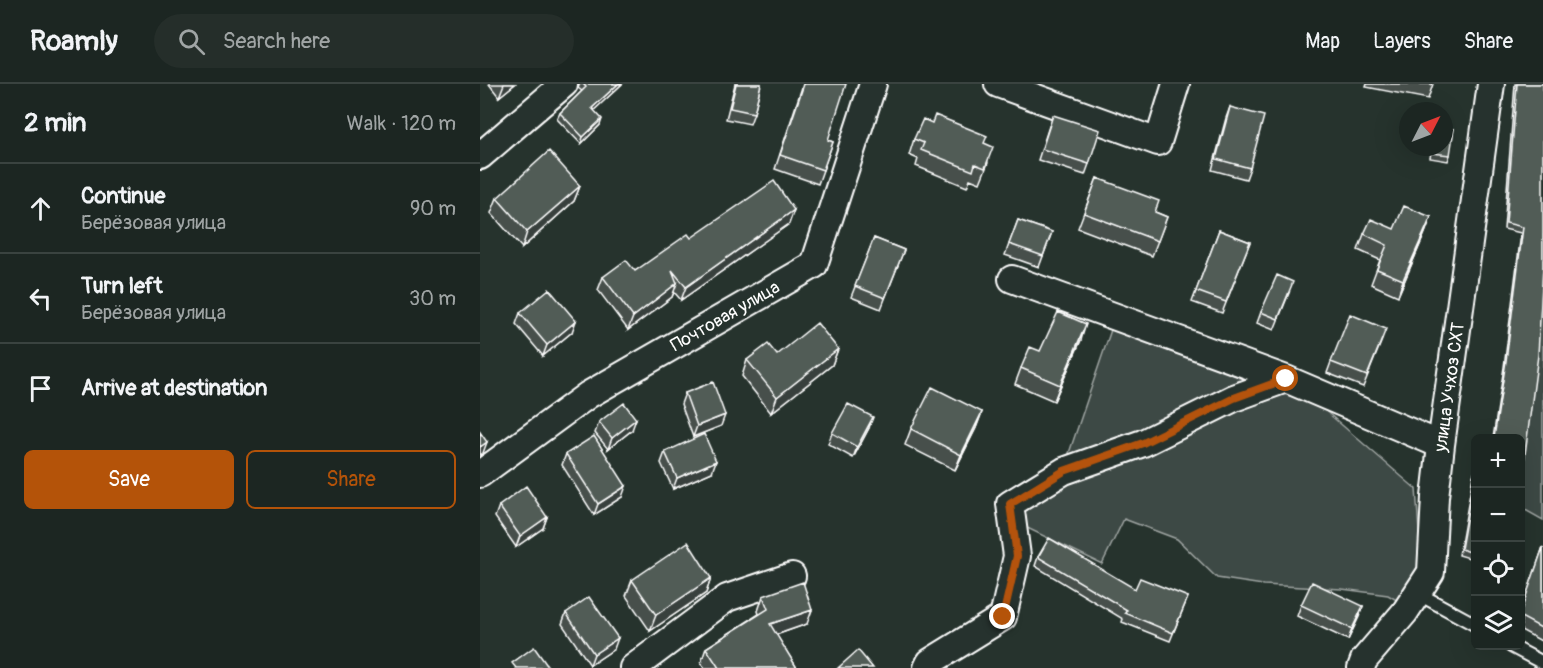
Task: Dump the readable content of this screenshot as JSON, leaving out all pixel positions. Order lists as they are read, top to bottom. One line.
{"streets":{"street":["Почтовая улица","улица Учхоз СХТ"]},"north":"top right","page":{"header":"Roamly","search":"Search here","nav":["Map","Layers","Share"],"heading":["2 min","Walk · 120 m"],"list":[["Continue","Берёзовая улица","90 m"],["Turn left","Берёзовая улица","30 m"],"Arrive at destination"],"buttons":["Save","Share"],"map_buttons":["+","−"]}}
